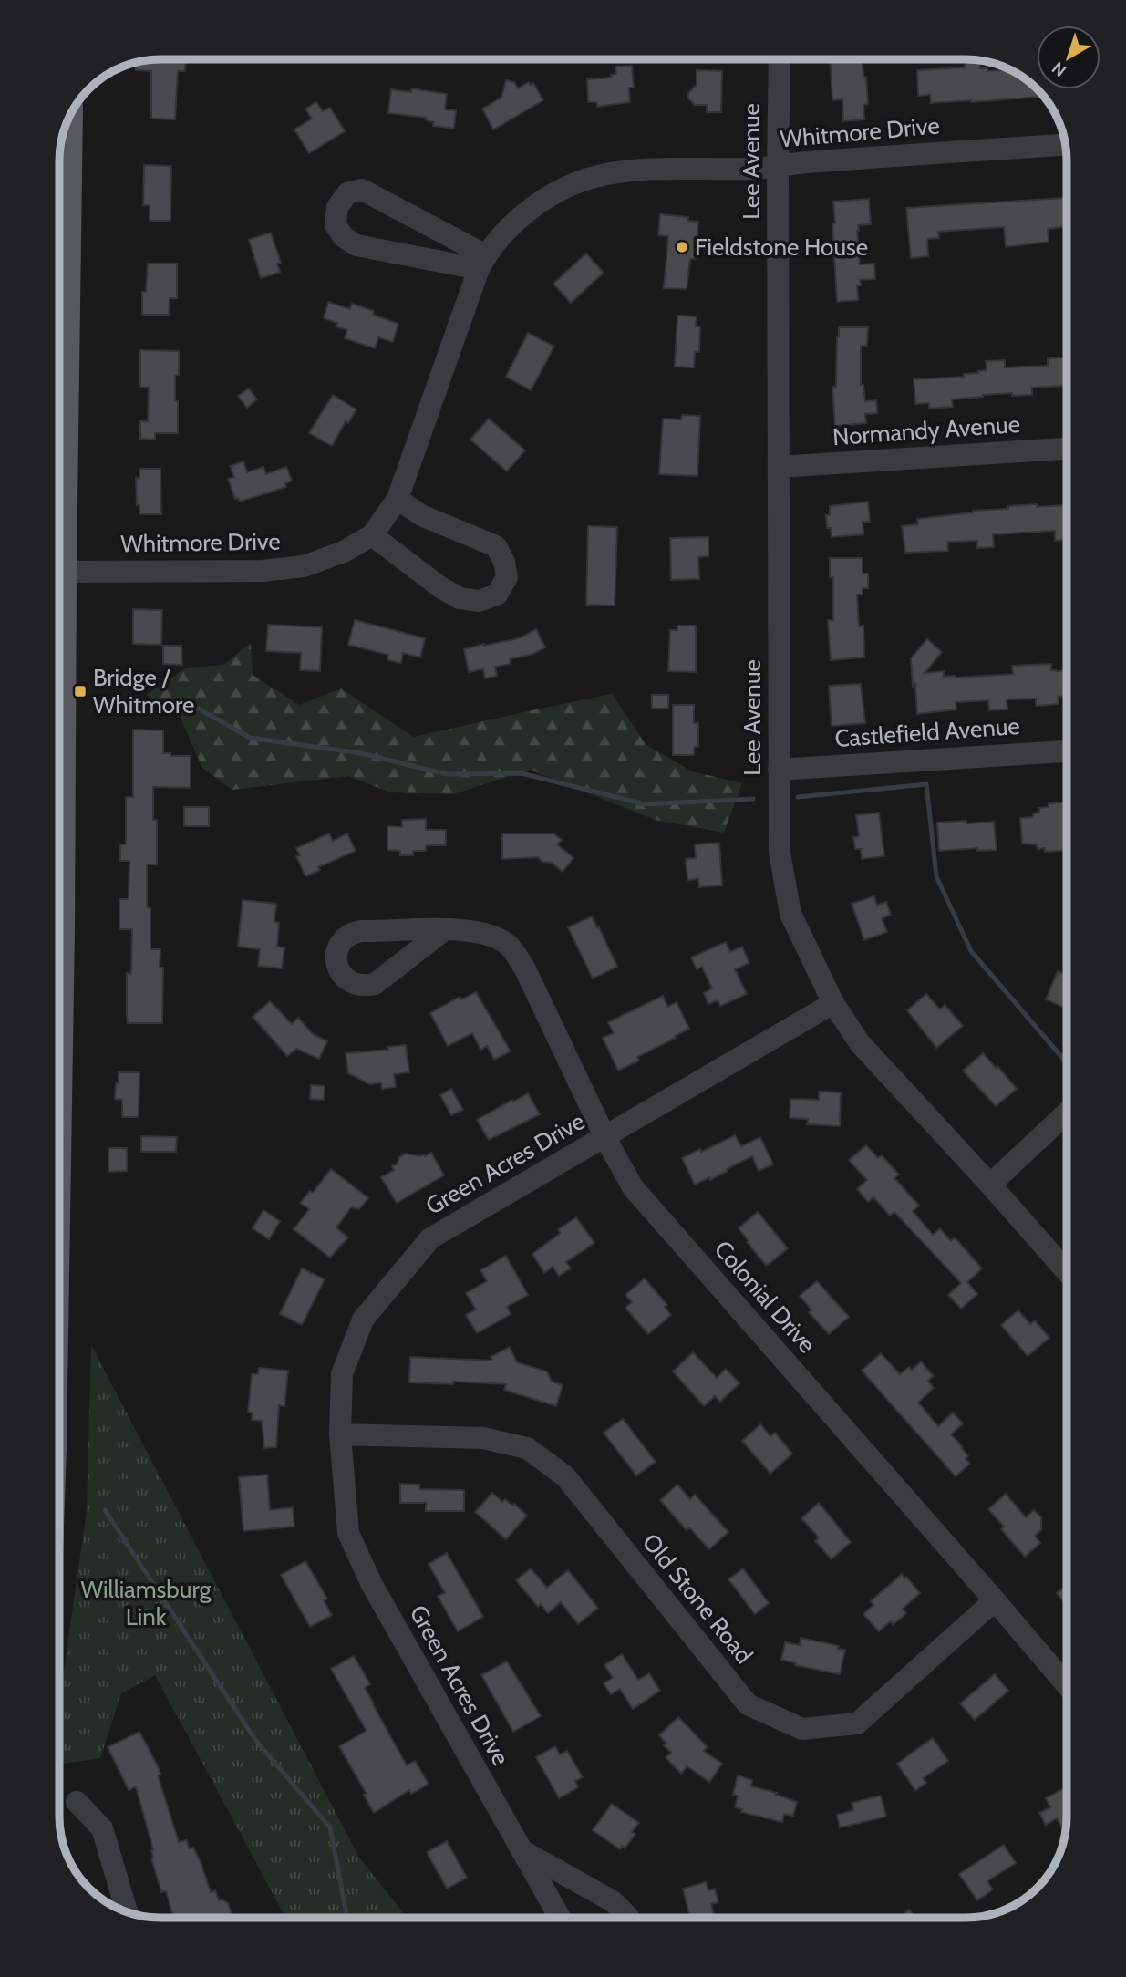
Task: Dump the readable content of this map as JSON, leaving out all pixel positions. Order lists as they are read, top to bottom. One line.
{"streets":{"street":["Whitmore Drive","Lee Avenue","Normandy Avenue","Castlefield Avenue","Green Acres Drive","Colonial Drive","Old Stone Road"]},"crossings":[["Whitmore Drive","Lee Avenue"],["Lee Avenue","Normandy Avenue"],["Lee Avenue","Castlefield Avenue"],["Lee Avenue","Green Acres Drive"],["Green Acres Drive","Colonial Drive"],["Green Acres Drive","Old Stone Road"],["Colonial Drive","Old Stone Road"]],"parks":["Williamsburg Link"],"places":{"other":["Fieldstone House"],"transit":["Bridge / Whitmore"]},"north":"bottom left"}
